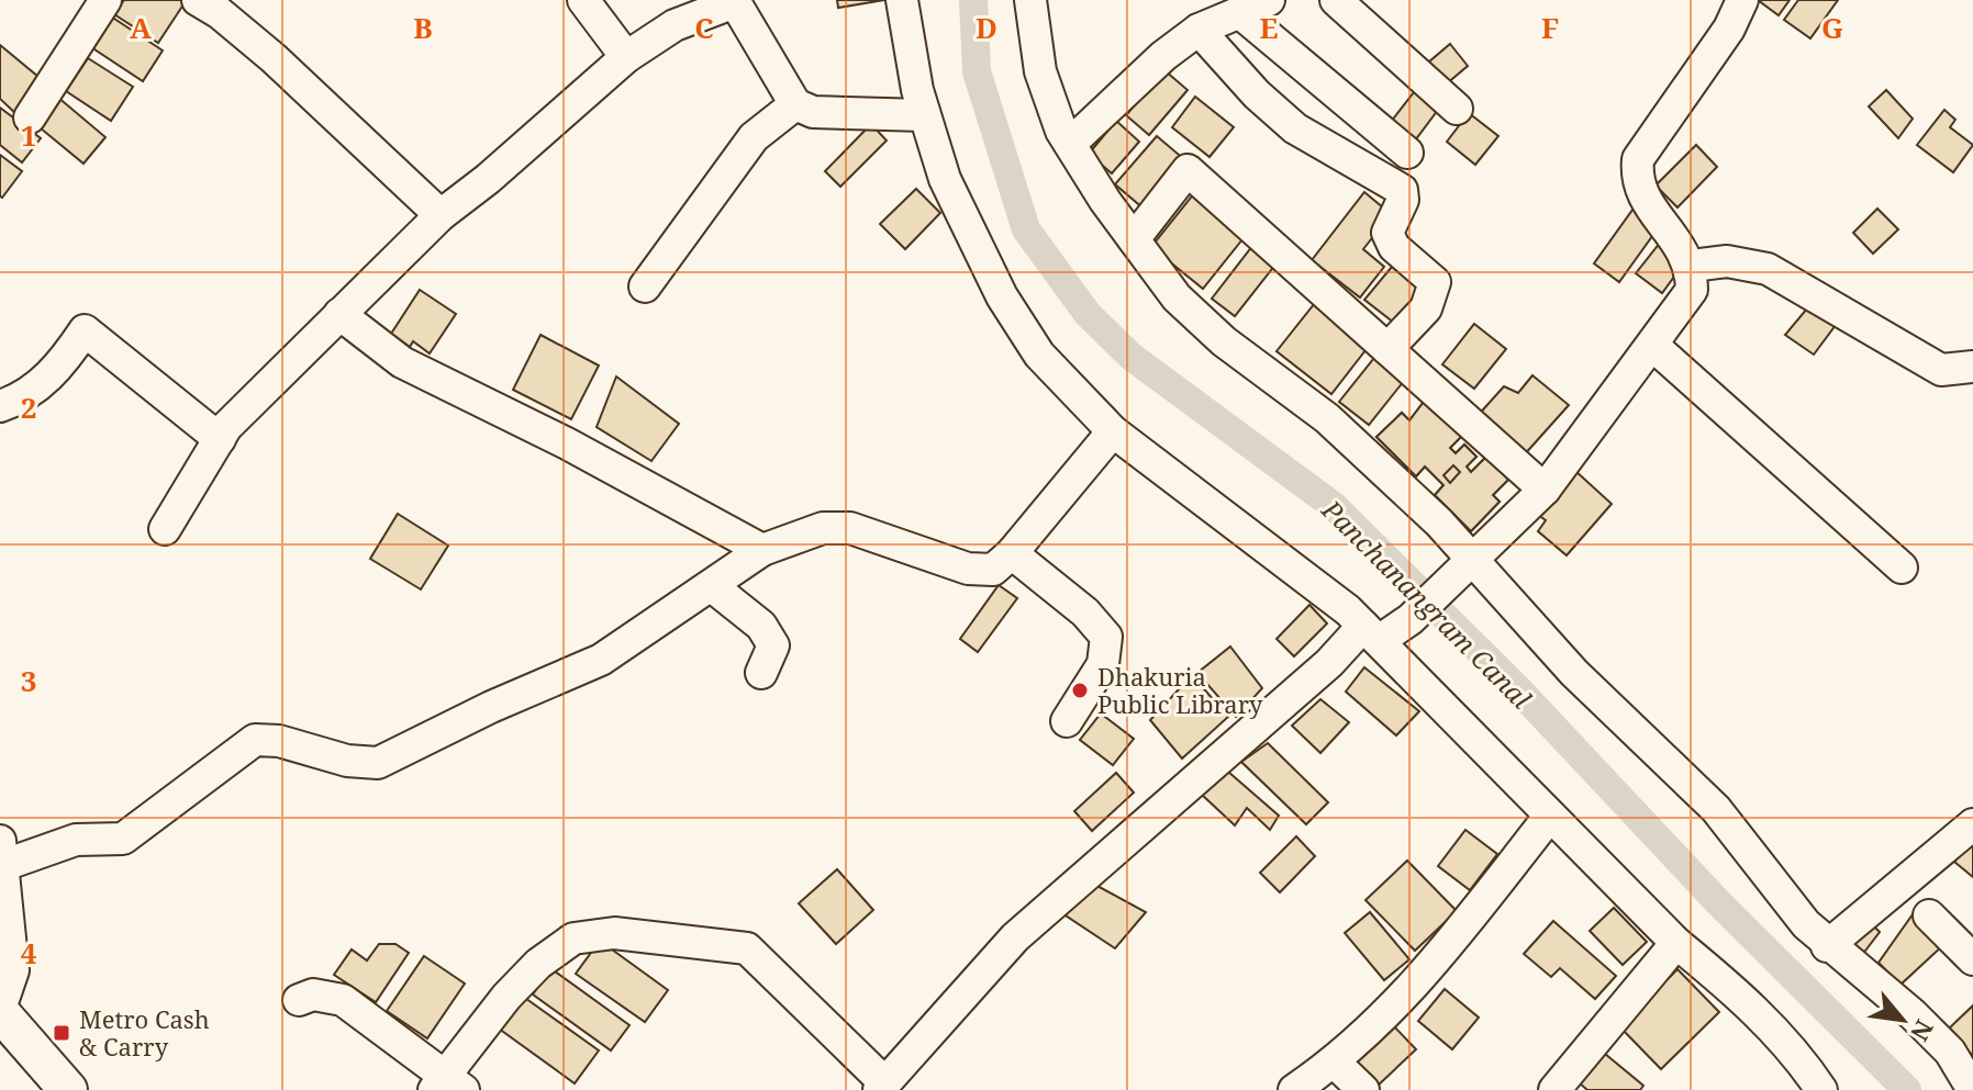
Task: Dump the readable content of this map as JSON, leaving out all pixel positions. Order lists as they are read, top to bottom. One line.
{"water":["Panchanangram Canal"],"places":{"other":["Dhakuria Public Library"],"transit":["Metro Cash & Carry"]},"north":"bottom right","grid":{"columns":["A","B","C","D","E","F","G"],"rows":["1","2","3","4"]}}
